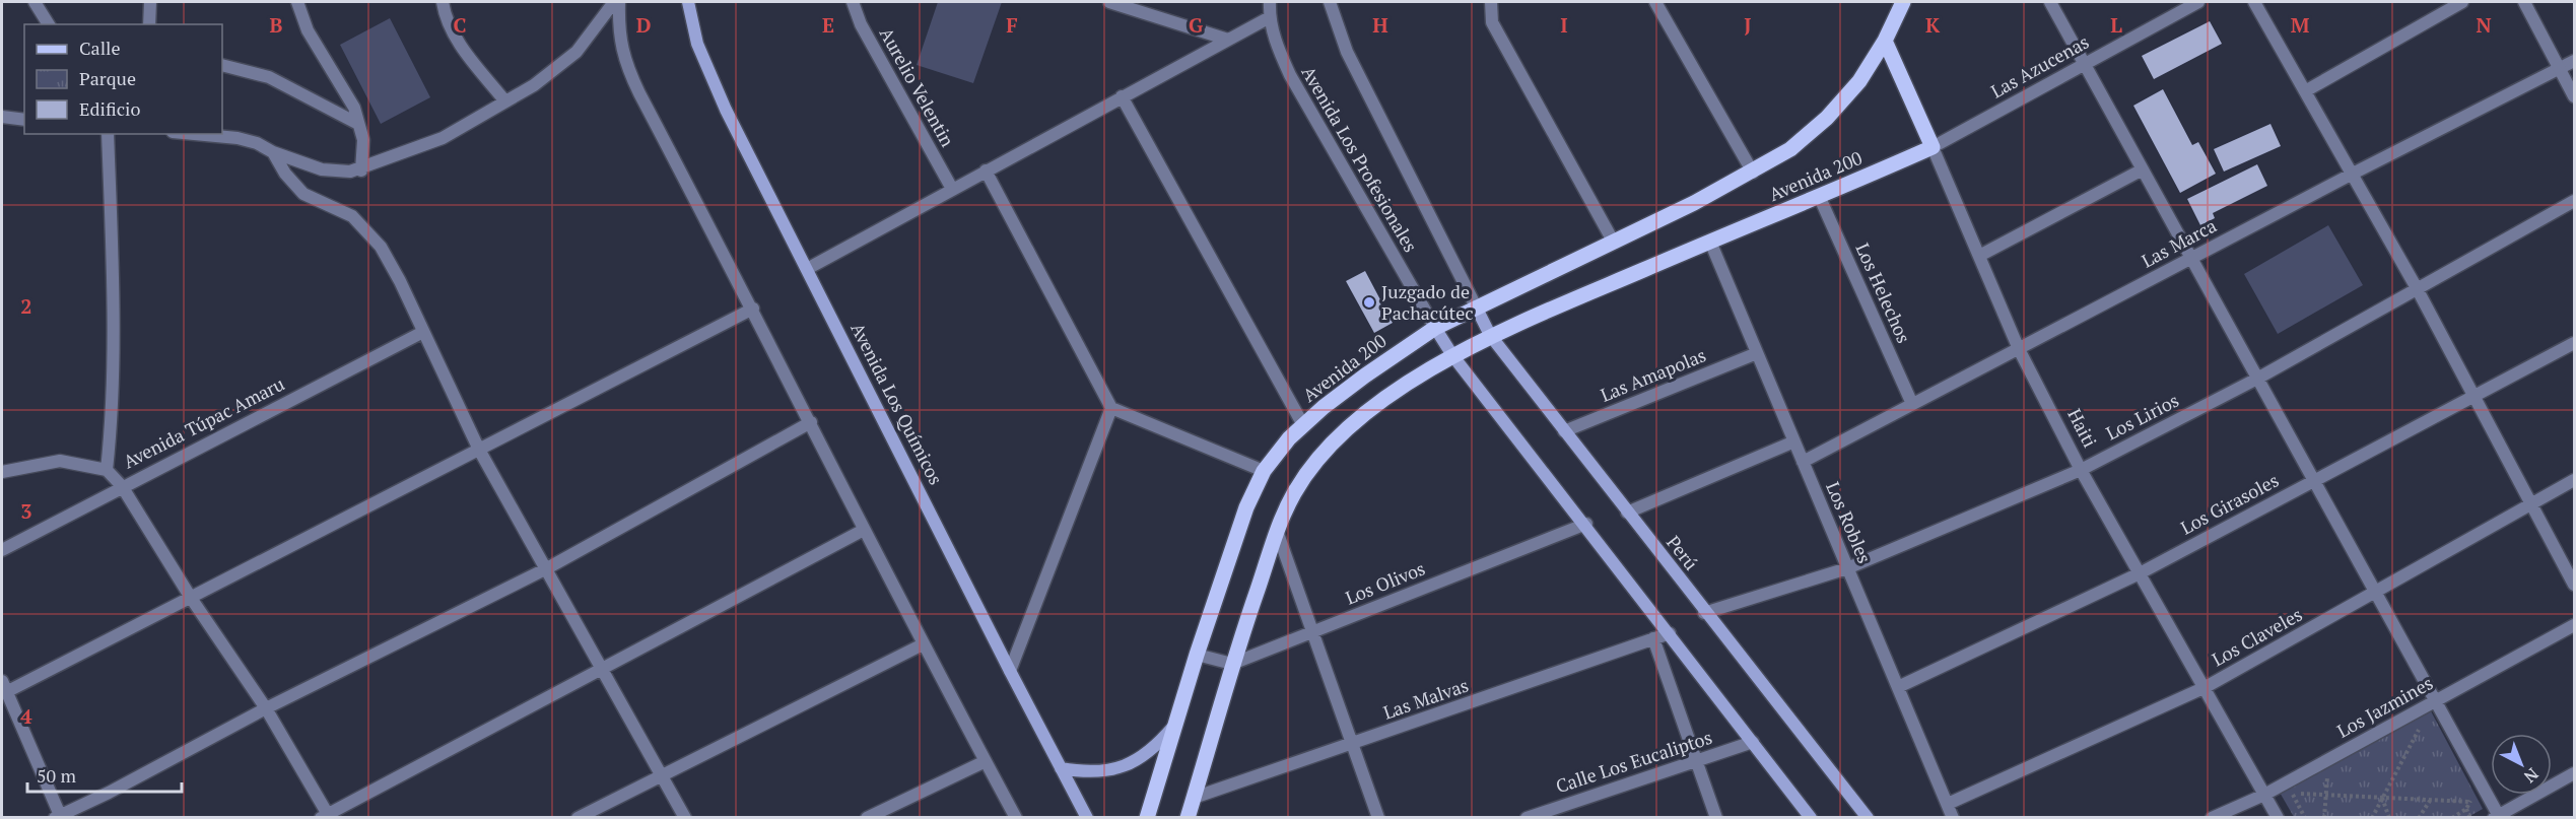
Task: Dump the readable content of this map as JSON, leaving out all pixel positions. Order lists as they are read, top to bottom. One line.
{"streets":{"main road":["Avenida 200","Avenida Los Químicos","Haiti","Perú"],"street":["Las Azucenas","Aurelio Velentin","Avenida Los Profesionales","Las Marca","Los Helechos","Las Amapolas","Los Lirios","Avenida Túpac Amaru","Los Girasoles","Los Robles","Los Olivos","Los Claveles","Las Malvas","Los Jazmines","Calle Los Eucaliptos"]},"crossings":[["Las Azucenas","Avenida 200"],["Las Azucenas","Haiti"],["Avenida Los Profesionales","Avenida 200"],["Avenida Los Profesionales","Perú"],["Avenida 200","Los Helechos"],["Avenida 200","Haiti"],["Avenida 200","Los Robles"],["Avenida 200","Perú"],["Avenida 200","Los Olivos"],["Avenida 200","Las Malvas"],["Las Marca","Los Helechos"],["Las Marca","Haiti"],["Las Marca","Los Robles"],["Las Amapolas","Los Robles"],["Las Amapolas","Perú"],["Los Lirios","Haiti"],["Los Lirios","Los Robles"],["Los Lirios","Perú"],["Haiti","Los Girasoles"],["Haiti","Los Claveles"],["Haiti","Los Jazmines"],["Los Girasoles","Los Robles"],["Los Robles","Los Claveles"]],"places":["Juzgado de Pachacútec"],"legend":["Calle","Parque","Edificio"],"scale_bar":"50 m","north":"bottom right","grid":{"columns":["B","C","D","E","F","G","H","I","J","K","L","M","N"],"rows":["2","3","4"]}}
